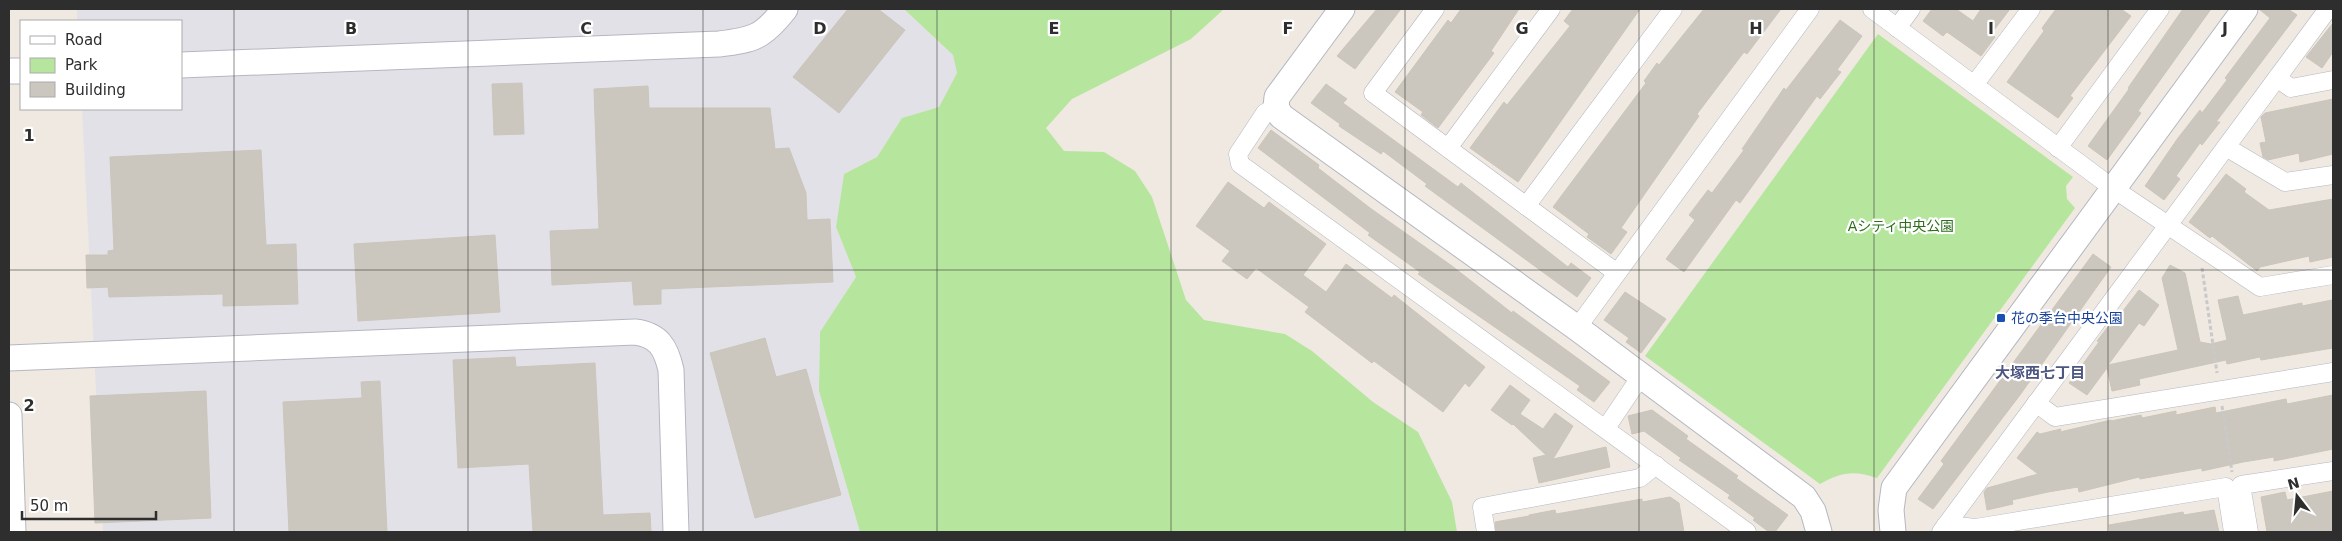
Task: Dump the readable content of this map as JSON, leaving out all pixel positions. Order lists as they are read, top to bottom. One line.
{"districts":["大塚西七丁目"],"parks":["Aシティ中央公園"],"places":{"transit":["花の季台中央公園"]},"legend":["Road","Park","Building"],"scale_bar":"50 m","north":"top","grid":{"columns":["B","C","D","E","F","G","H","I","J"],"rows":["1","2"]}}
